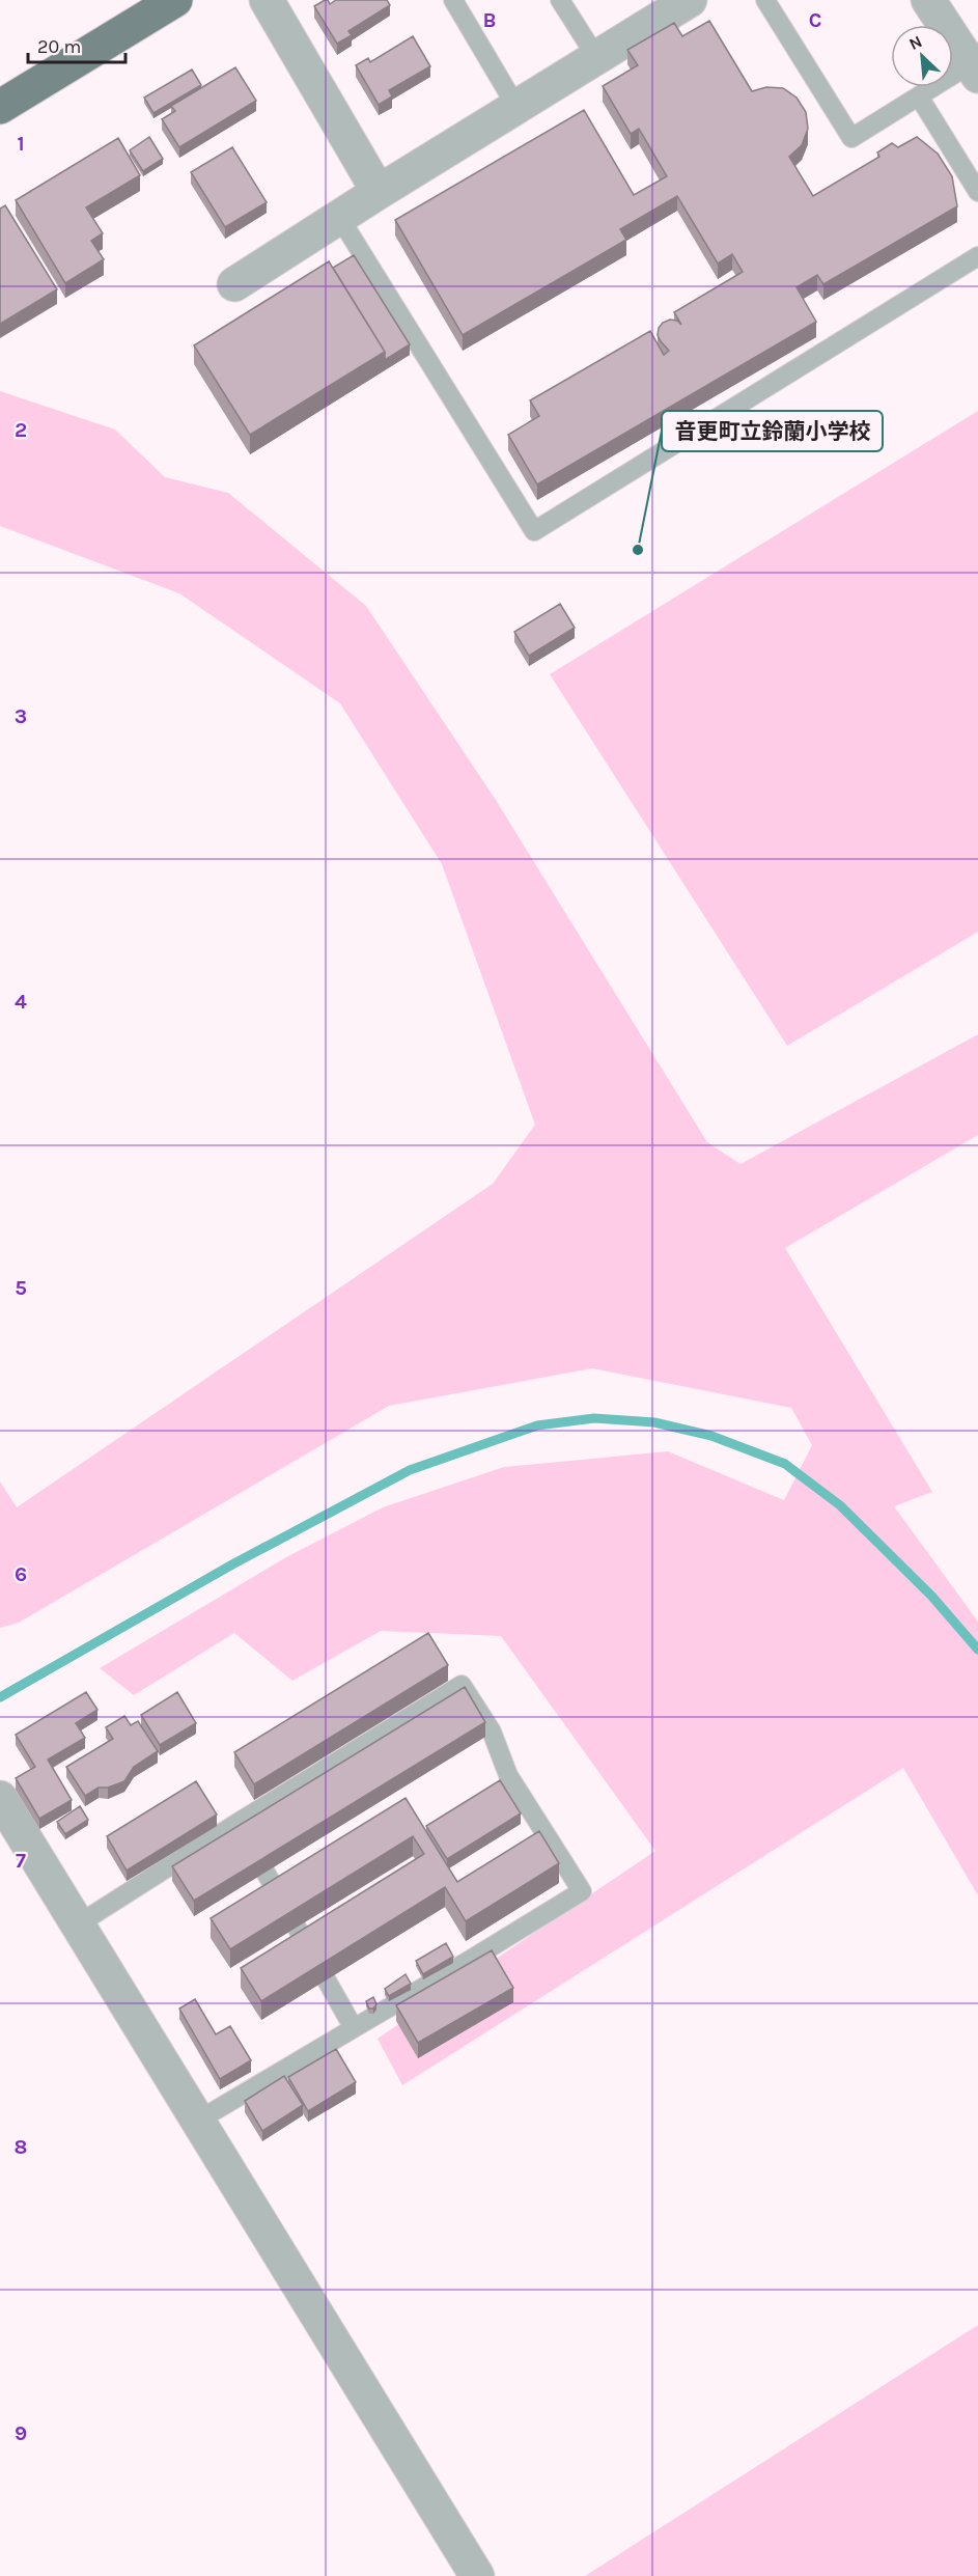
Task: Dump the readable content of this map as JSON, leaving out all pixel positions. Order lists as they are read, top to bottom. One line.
{"places":["音更町立鈴蘭小学校"],"scale_bar":"20 m","north":"top left","grid":{"columns":["B","C"],"rows":["1","2","3","4","5","6","7","8","9"]}}
